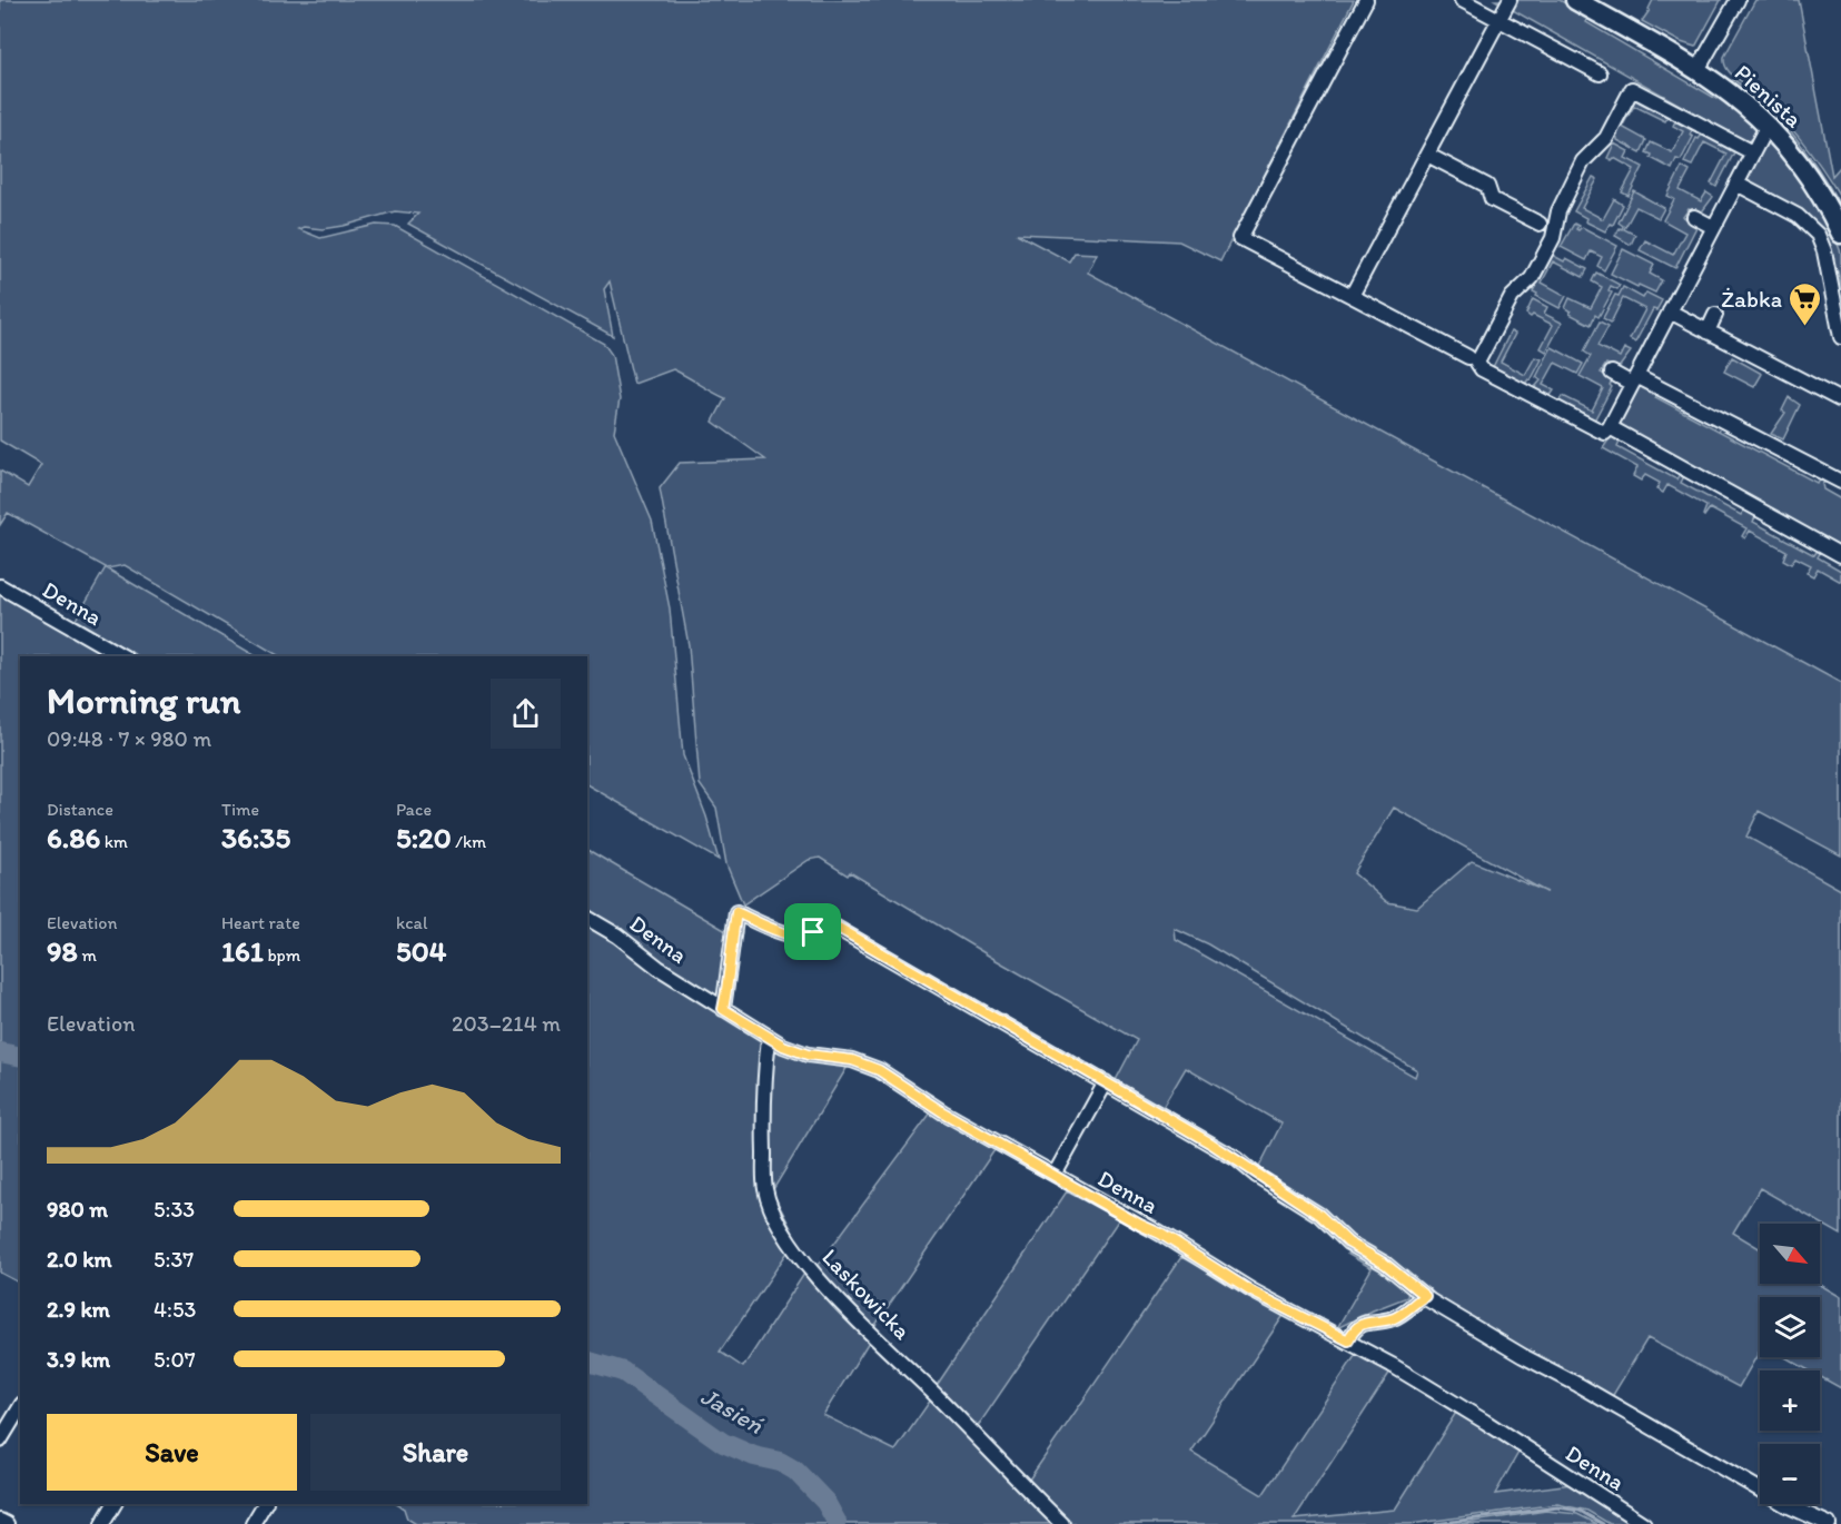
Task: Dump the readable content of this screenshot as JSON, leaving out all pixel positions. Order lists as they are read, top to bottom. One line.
{"streets":{"street":["Pienista","Denna","Laskowicka"]},"crossings":[["Denna","Laskowicka"]],"water":["Jasień"],"places":{"supermarket":["Żabka"]},"north":"bottom right","page":{"heading":["Morning run","09:48 · 7 × 980 m"],"stats":[["Distance","6.86 km"],["Time","36:35"],["Pace","5:20 /km"],["Elevation","98 m"],["Heart rate","161 bpm"],["kcal","504"]],"chart":["Elevation","203–214 m"],"list":[{"name":"980 m","note":"5:33"},{"name":"2.0 km","note":"5:37"},{"name":"2.9 km","note":"4:53"},{"name":"3.9 km","note":"5:07"}],"map_buttons":["+","−"],"buttons":["Save","Share"]}}
